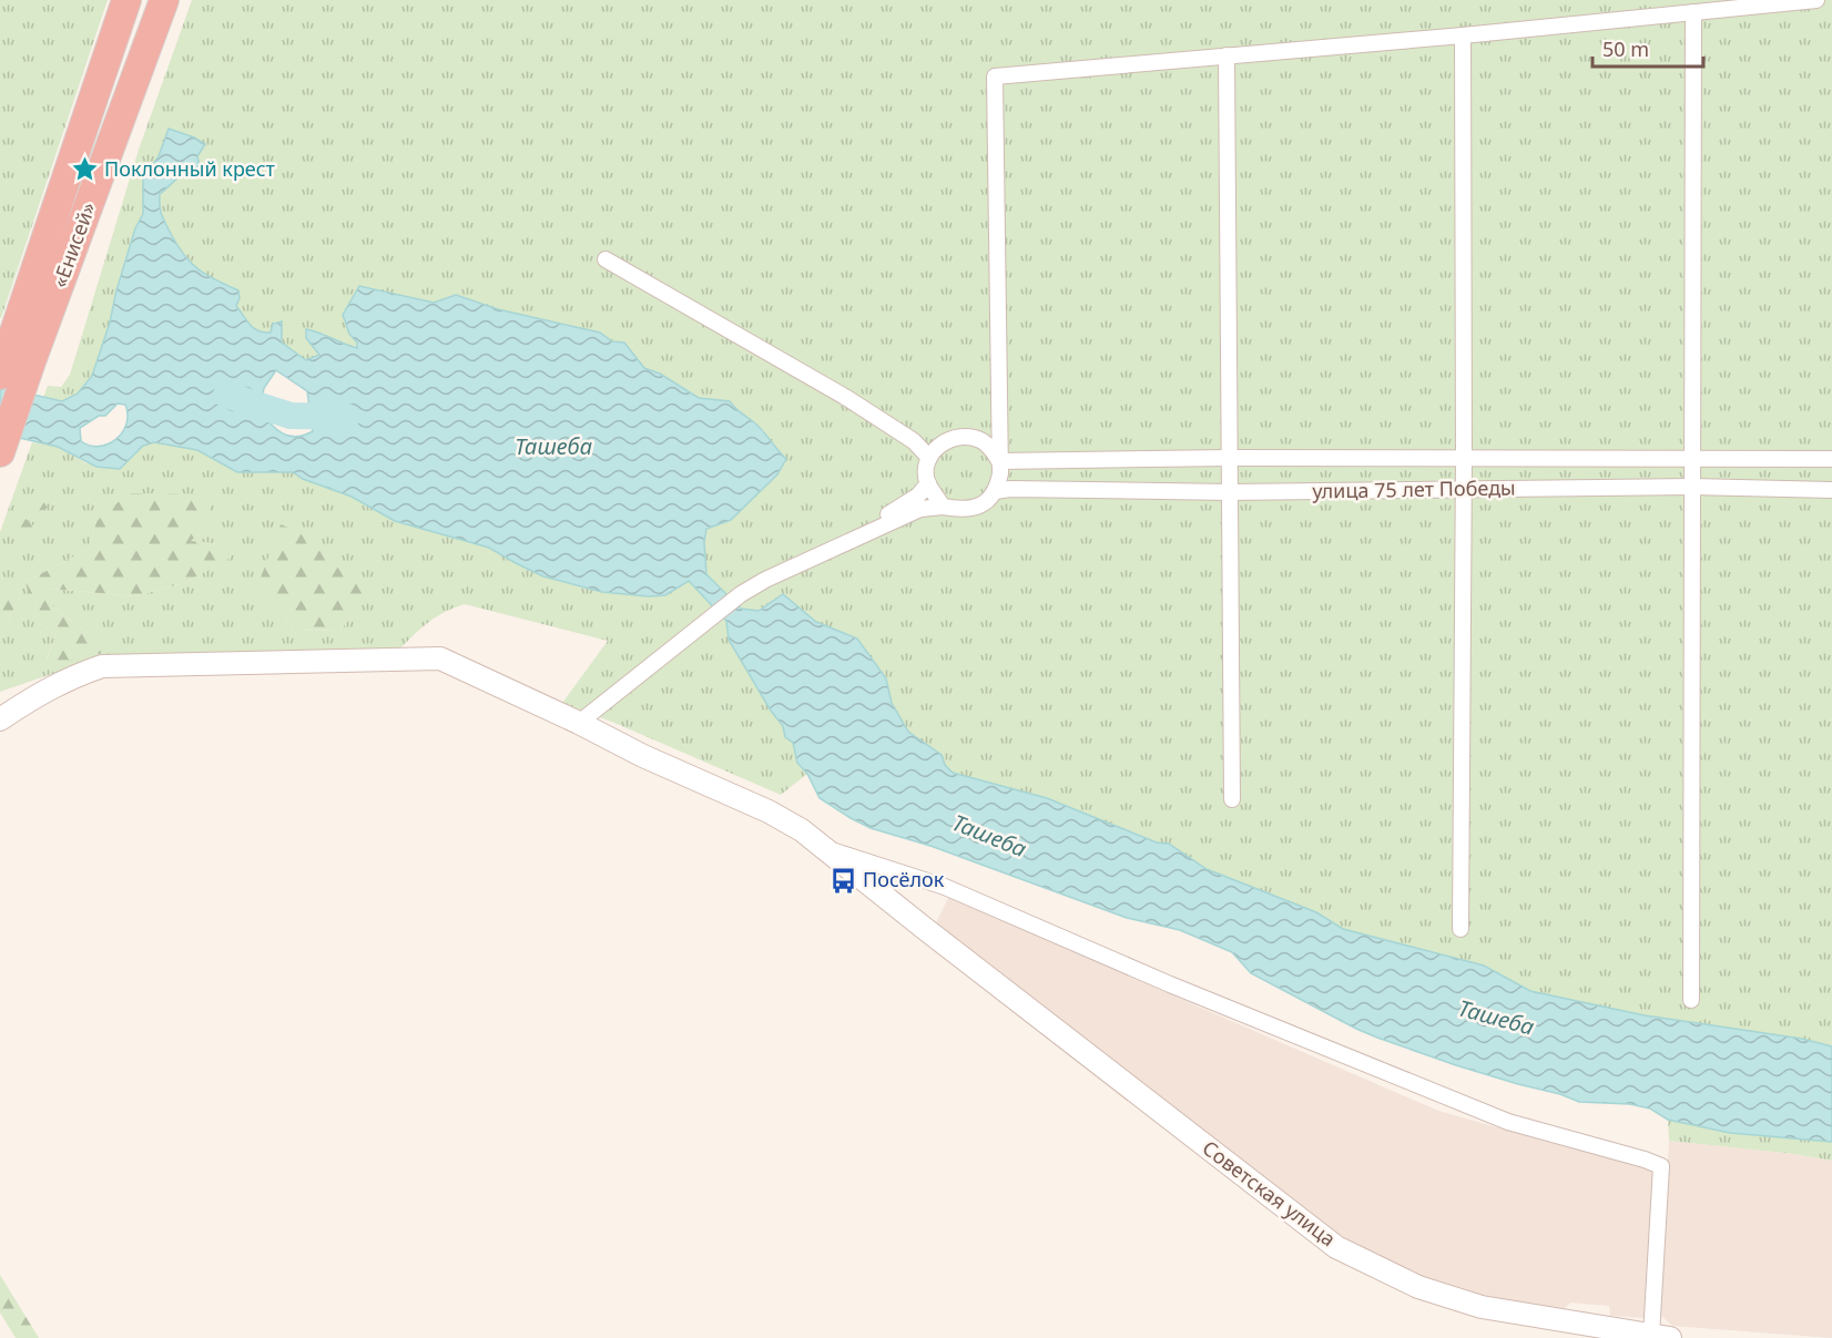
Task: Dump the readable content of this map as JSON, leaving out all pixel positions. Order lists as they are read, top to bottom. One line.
{"streets":{"highway":["«Енисей»"],"street":["улица 75 лет Победы","Советская улица"]},"water":["Ташеба"],"places":{"place":["Поклонный крест"],"bus stop":["Посёлок"]},"scale_bar":"50 m"}
